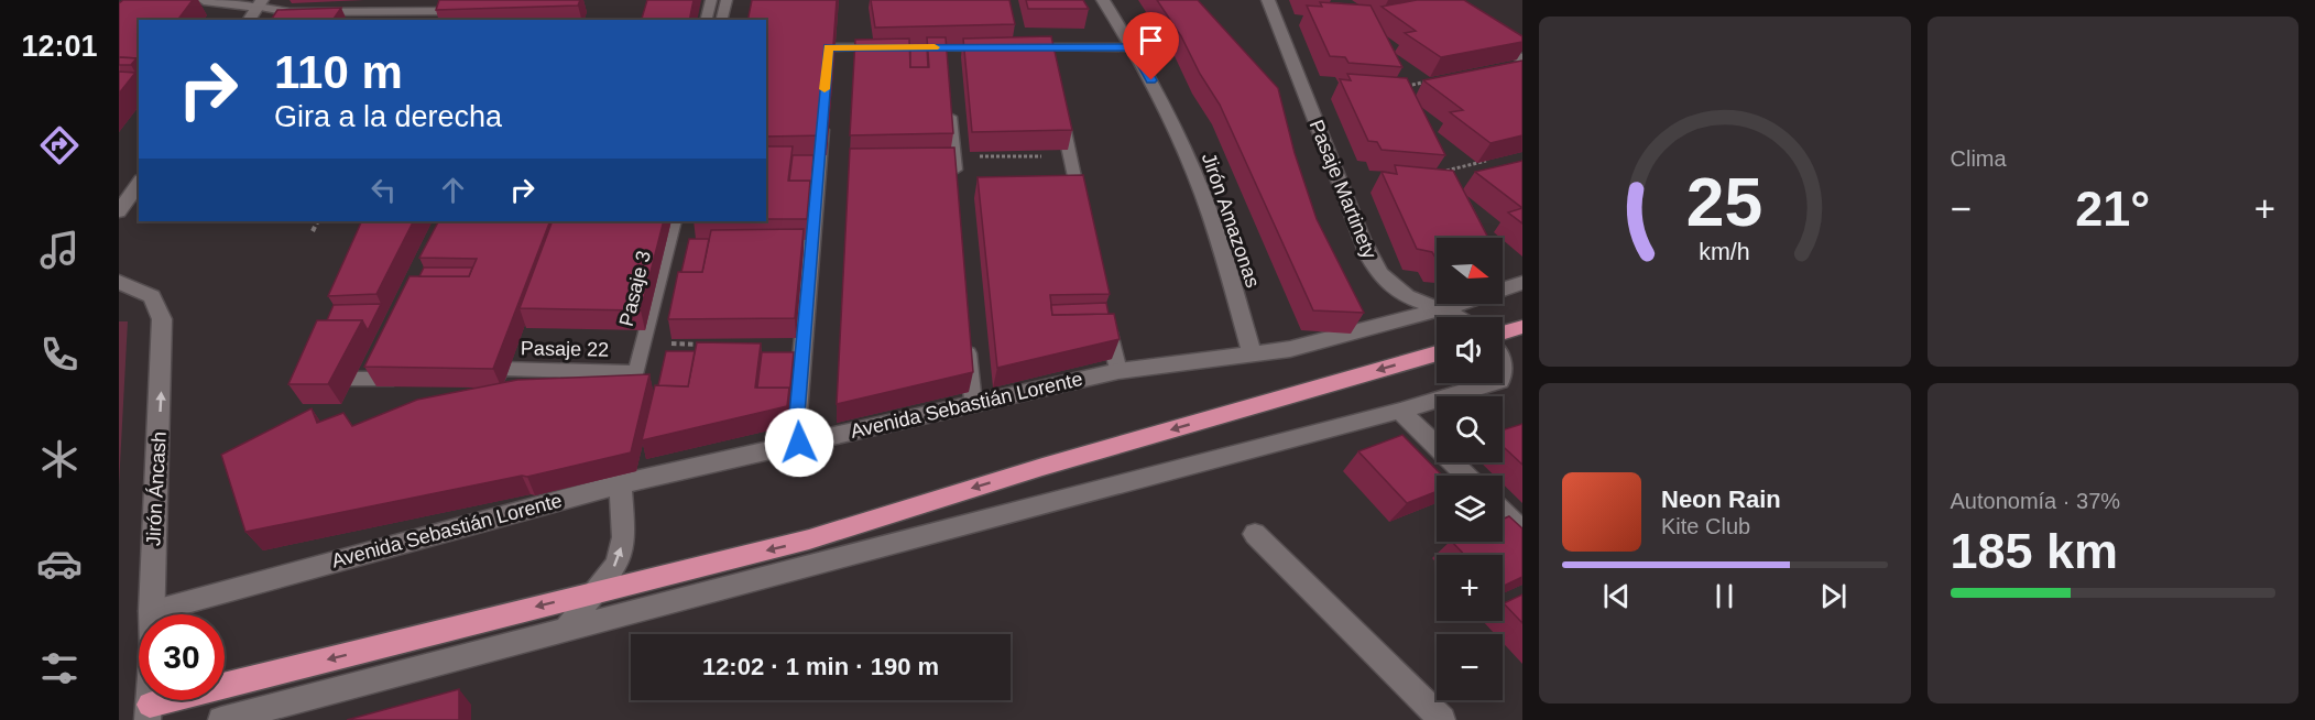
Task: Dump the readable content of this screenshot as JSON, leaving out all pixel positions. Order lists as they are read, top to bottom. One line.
{"streets":{"street":["Pasaje Martinety","Jirón Amazonas","Avenida Sebastián Lorente","Jirón Áncash"],"lane":["Pasaje 3","Pasaje 22"]},"crossings":[["Pasaje Martinety","Avenida Sebastián Lorente"],["Jirón Amazonas","Avenida Sebastián Lorente"],["Pasaje 3","Pasaje 22"],["Avenida Sebastián Lorente","Jirón Áncash"]],"one_way":["Jirón Áncash"],"north":"right","page":{"tabs":"12:01","tile":["Clima",["Autonomía · 37%","185 km"]],"turn":["110 m","Gira a la derecha"],"heat":["−","21°","+"],"map_buttons":["+","−"],"song":["Neon Rain","Kite Club"],"limit":"30","trip":"12:02 · 1 min · 190 m","gauge":["25","km/h"]}}
